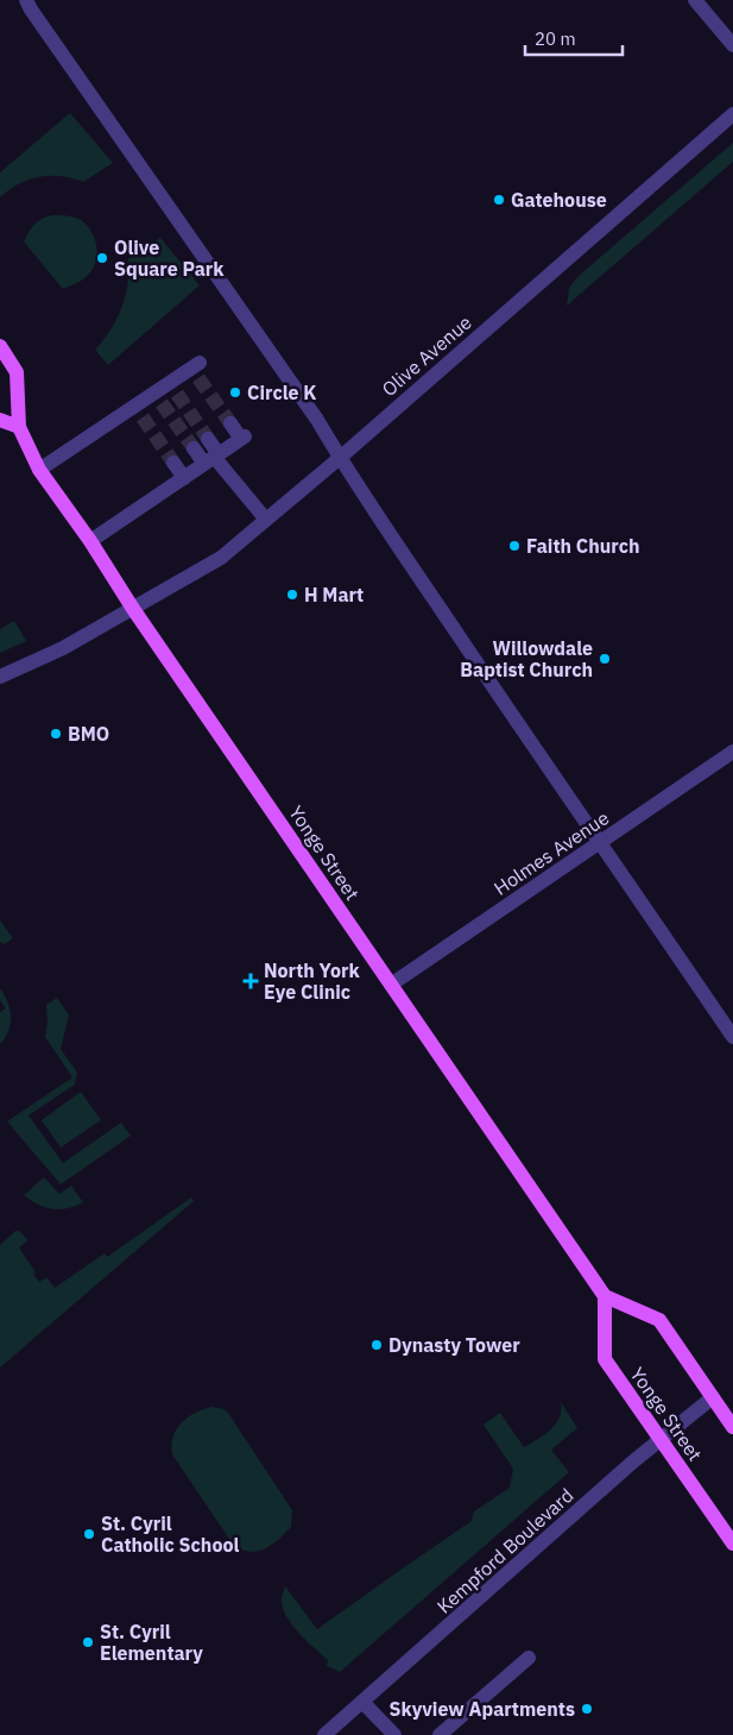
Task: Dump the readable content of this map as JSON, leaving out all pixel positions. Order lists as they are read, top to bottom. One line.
{"streets":{"main road":["Yonge Street"],"street":["Olive Avenue","Holmes Avenue","Kempford Boulevard"]},"crossings":[["Olive Avenue","Yonge Street"],["Yonge Street","Holmes Avenue"],["Yonge Street","Kempford Boulevard"]],"places":{"other":["Gatehouse","Olive Square Park","Circle K","Faith Church","H Mart","Willowdale Baptist Church","BMO","Dynasty Tower","St. Cyril Catholic School","St. Cyril Elementary","Skyview Apartments"],"health":["North York Eye Clinic"]},"scale_bar":"20 m"}
